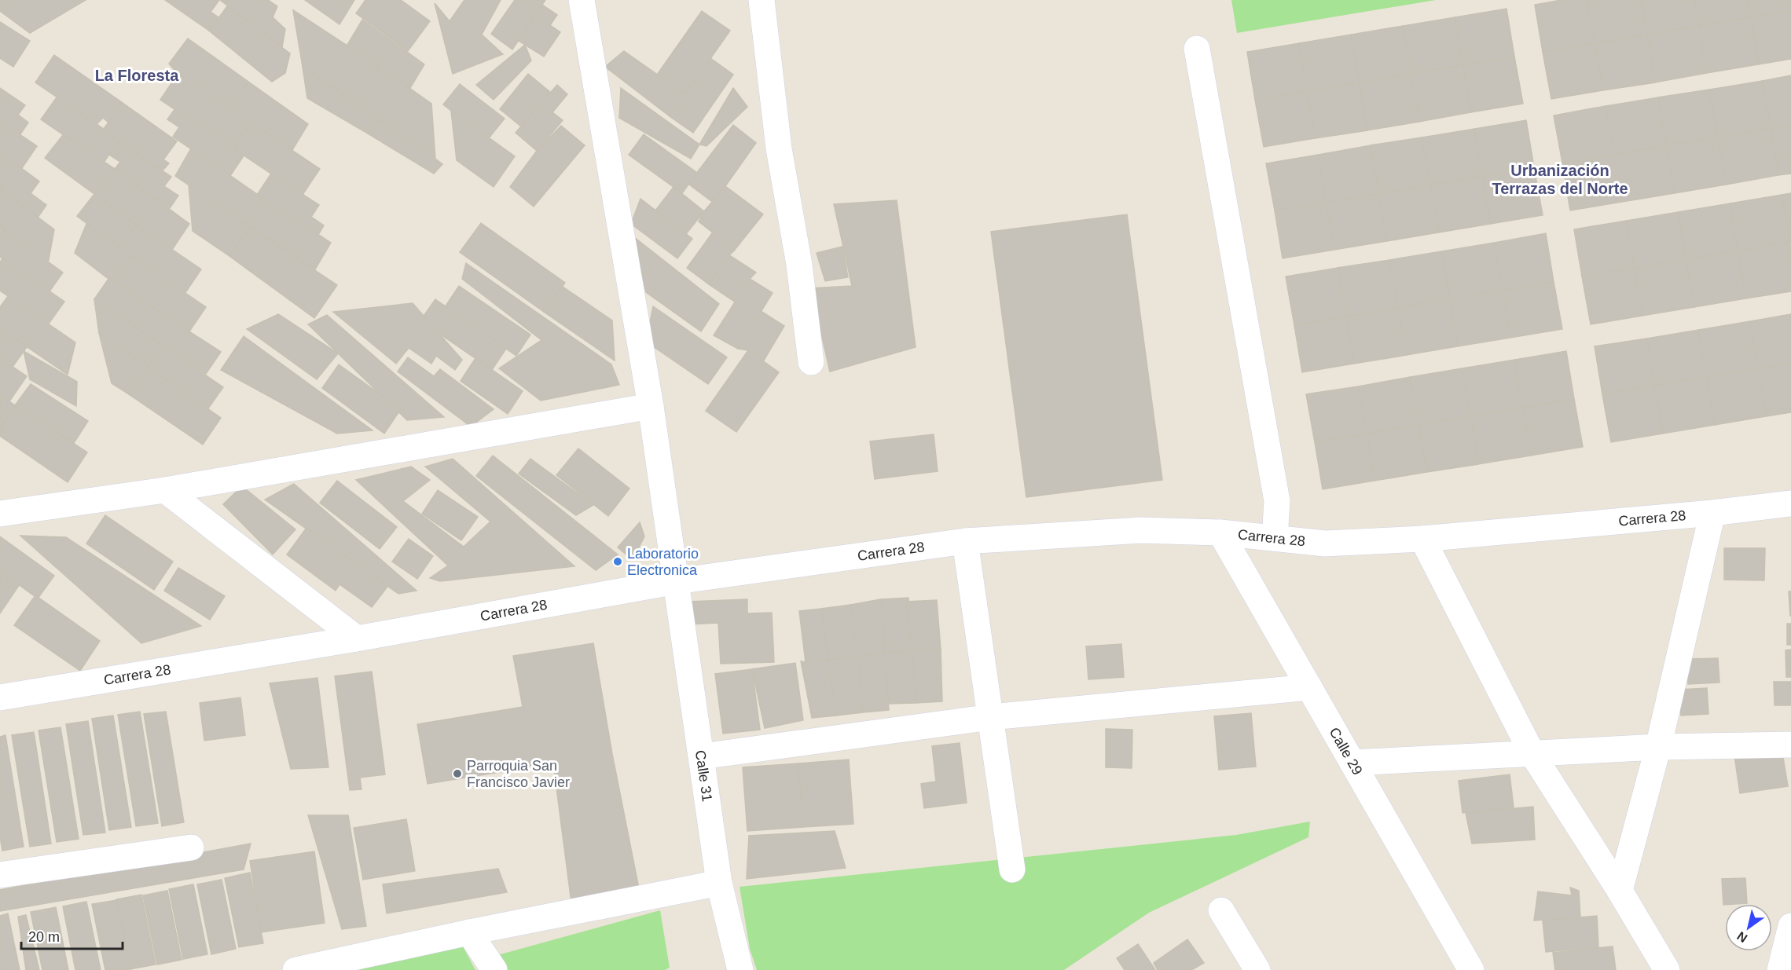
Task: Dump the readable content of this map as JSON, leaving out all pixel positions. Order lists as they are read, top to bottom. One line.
{"streets":{"street":["Carrera 28","Calle 29","Calle 31"]},"crossings":[["Carrera 28","Calle 29"],["Carrera 28","Calle 31"]],"districts":["La Floresta","Urbanización Terrazas del Norte"],"places":["Laboratorio Electronica","Parroquia San Francisco Javier"],"scale_bar":"20 m","north":"bottom left"}
